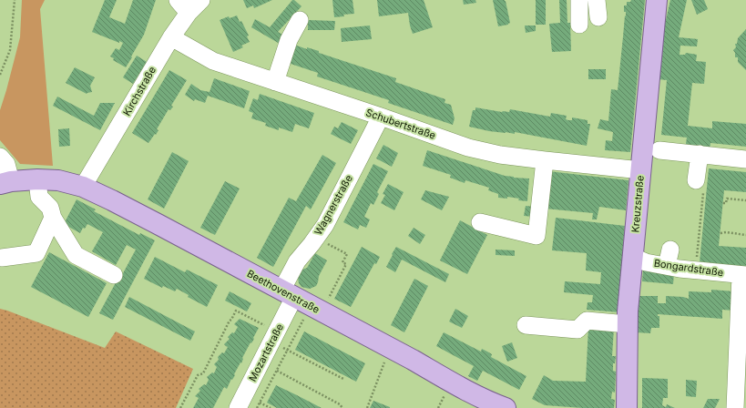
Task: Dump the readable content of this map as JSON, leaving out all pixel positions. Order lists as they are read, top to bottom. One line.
{"streets":{"main road":["Kreuzstraße","Beethovenstraße"],"street":["Kirchstraße","Schubertstraße","Wagnerstraße","Bongardstraße","Mozartstraße"]},"crossings":[["Kirchstraße","Schubertstraße"],["Kirchstraße","Beethovenstraße"],["Schubertstraße","Kreuzstraße"],["Schubertstraße","Wagnerstraße"],["Kreuzstraße","Bongardstraße"],["Wagnerstraße","Beethovenstraße"],["Wagnerstraße","Mozartstraße"],["Beethovenstraße","Mozartstraße"]]}
